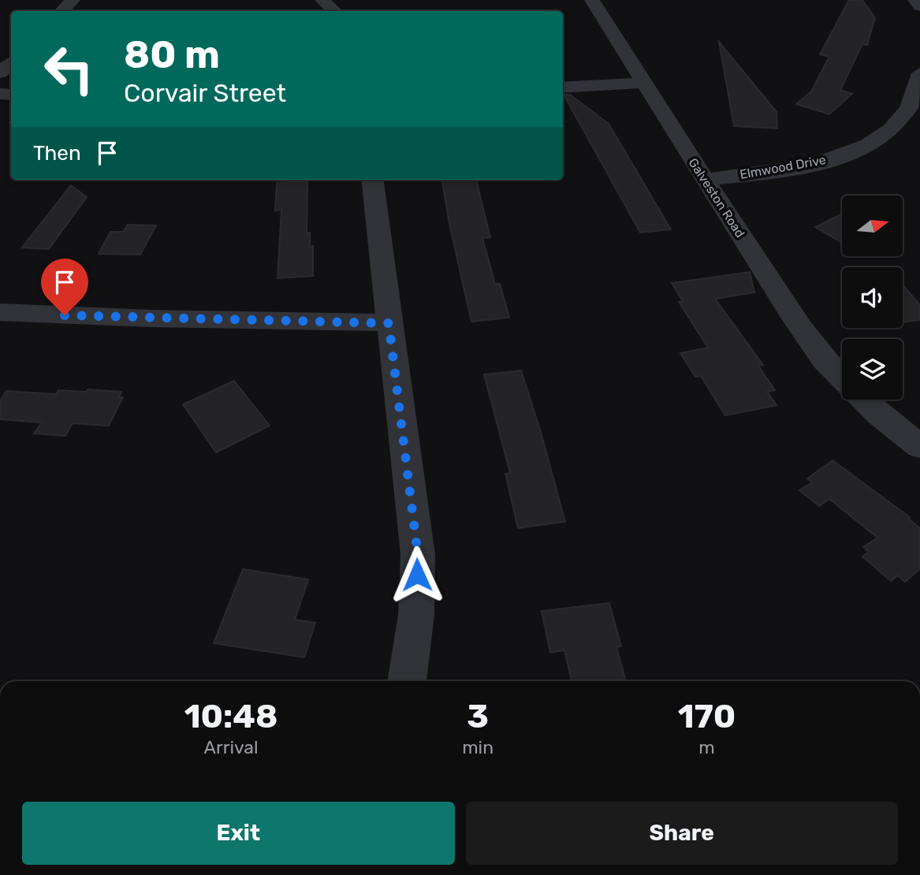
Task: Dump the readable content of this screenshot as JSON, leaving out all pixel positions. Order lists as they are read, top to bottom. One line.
{"streets":{"street":["Elmwood Drive","Galveston Road"]},"crossings":[["Elmwood Drive","Galveston Road"]],"north":"right","page":{"turn":["80 m","Corvair Street"],"then":"Then","eta":["10:48","Arrival","3","min","170","m"],"buttons":["Exit","Share"]}}
